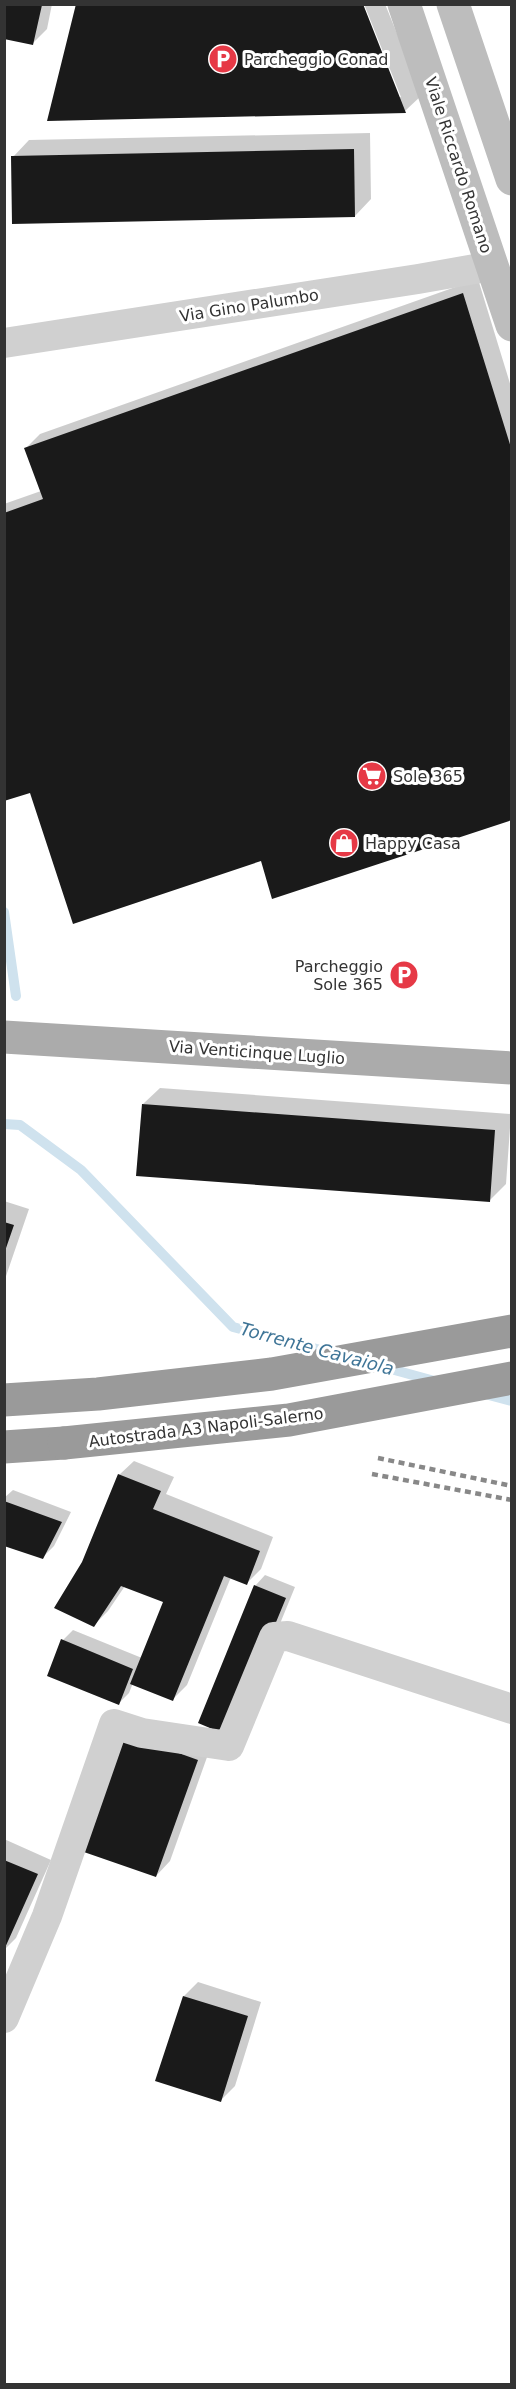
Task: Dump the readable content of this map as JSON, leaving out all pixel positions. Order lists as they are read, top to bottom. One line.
{"streets":{"highway":["Autostrada A3 Napoli-Salerno"],"main road":["Viale Riccardo Romano","Via Venticinque Luglio"],"street":["Via Gino Palumbo"]},"crossings":[["Viale Riccardo Romano","Via Gino Palumbo"]],"water":["Torrente Cavaiola"],"places":{"parking":["Parcheggio Conad","Parcheggio Sole 365"],"supermarket":["Sole 365"],"shop":["Happy Casa"]}}
